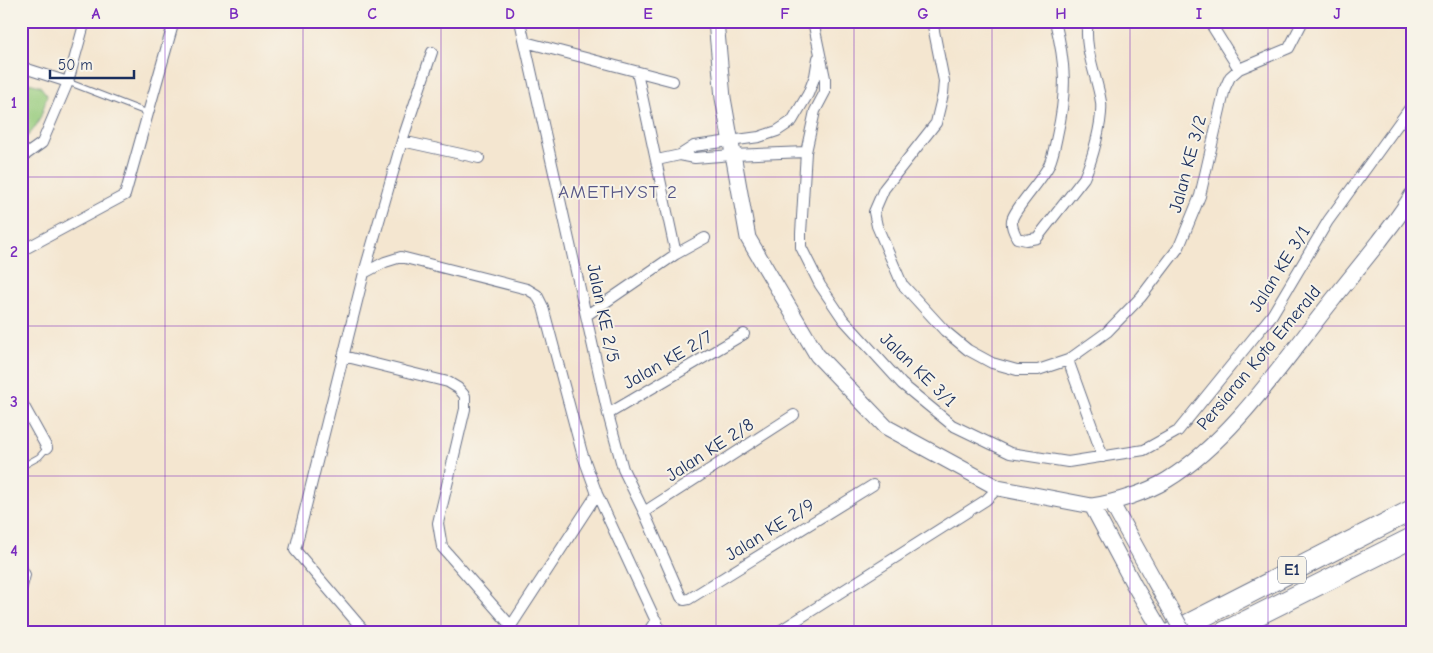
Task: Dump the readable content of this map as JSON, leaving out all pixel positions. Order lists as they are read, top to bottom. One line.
{"streets":{"highway":["E1"],"main road":["Persiaran Kota Emerald"],"street":["Jalan KE 3/2","Jalan KE 3/1","Jalan KE 2/5","Jalan KE 2/7","Jalan KE 2/8","Jalan KE 2/9"]},"crossings":[["Jalan KE 2/5","Jalan KE 2/7"],["Jalan KE 2/5","Jalan KE 2/8"],["Jalan KE 2/5","Jalan KE 2/9"]],"districts":["AMETHYST 2"],"scale_bar":"50 m","grid":{"columns":["A","B","C","D","E","F","G","H","I","J"],"rows":["1","2","3","4"]}}
